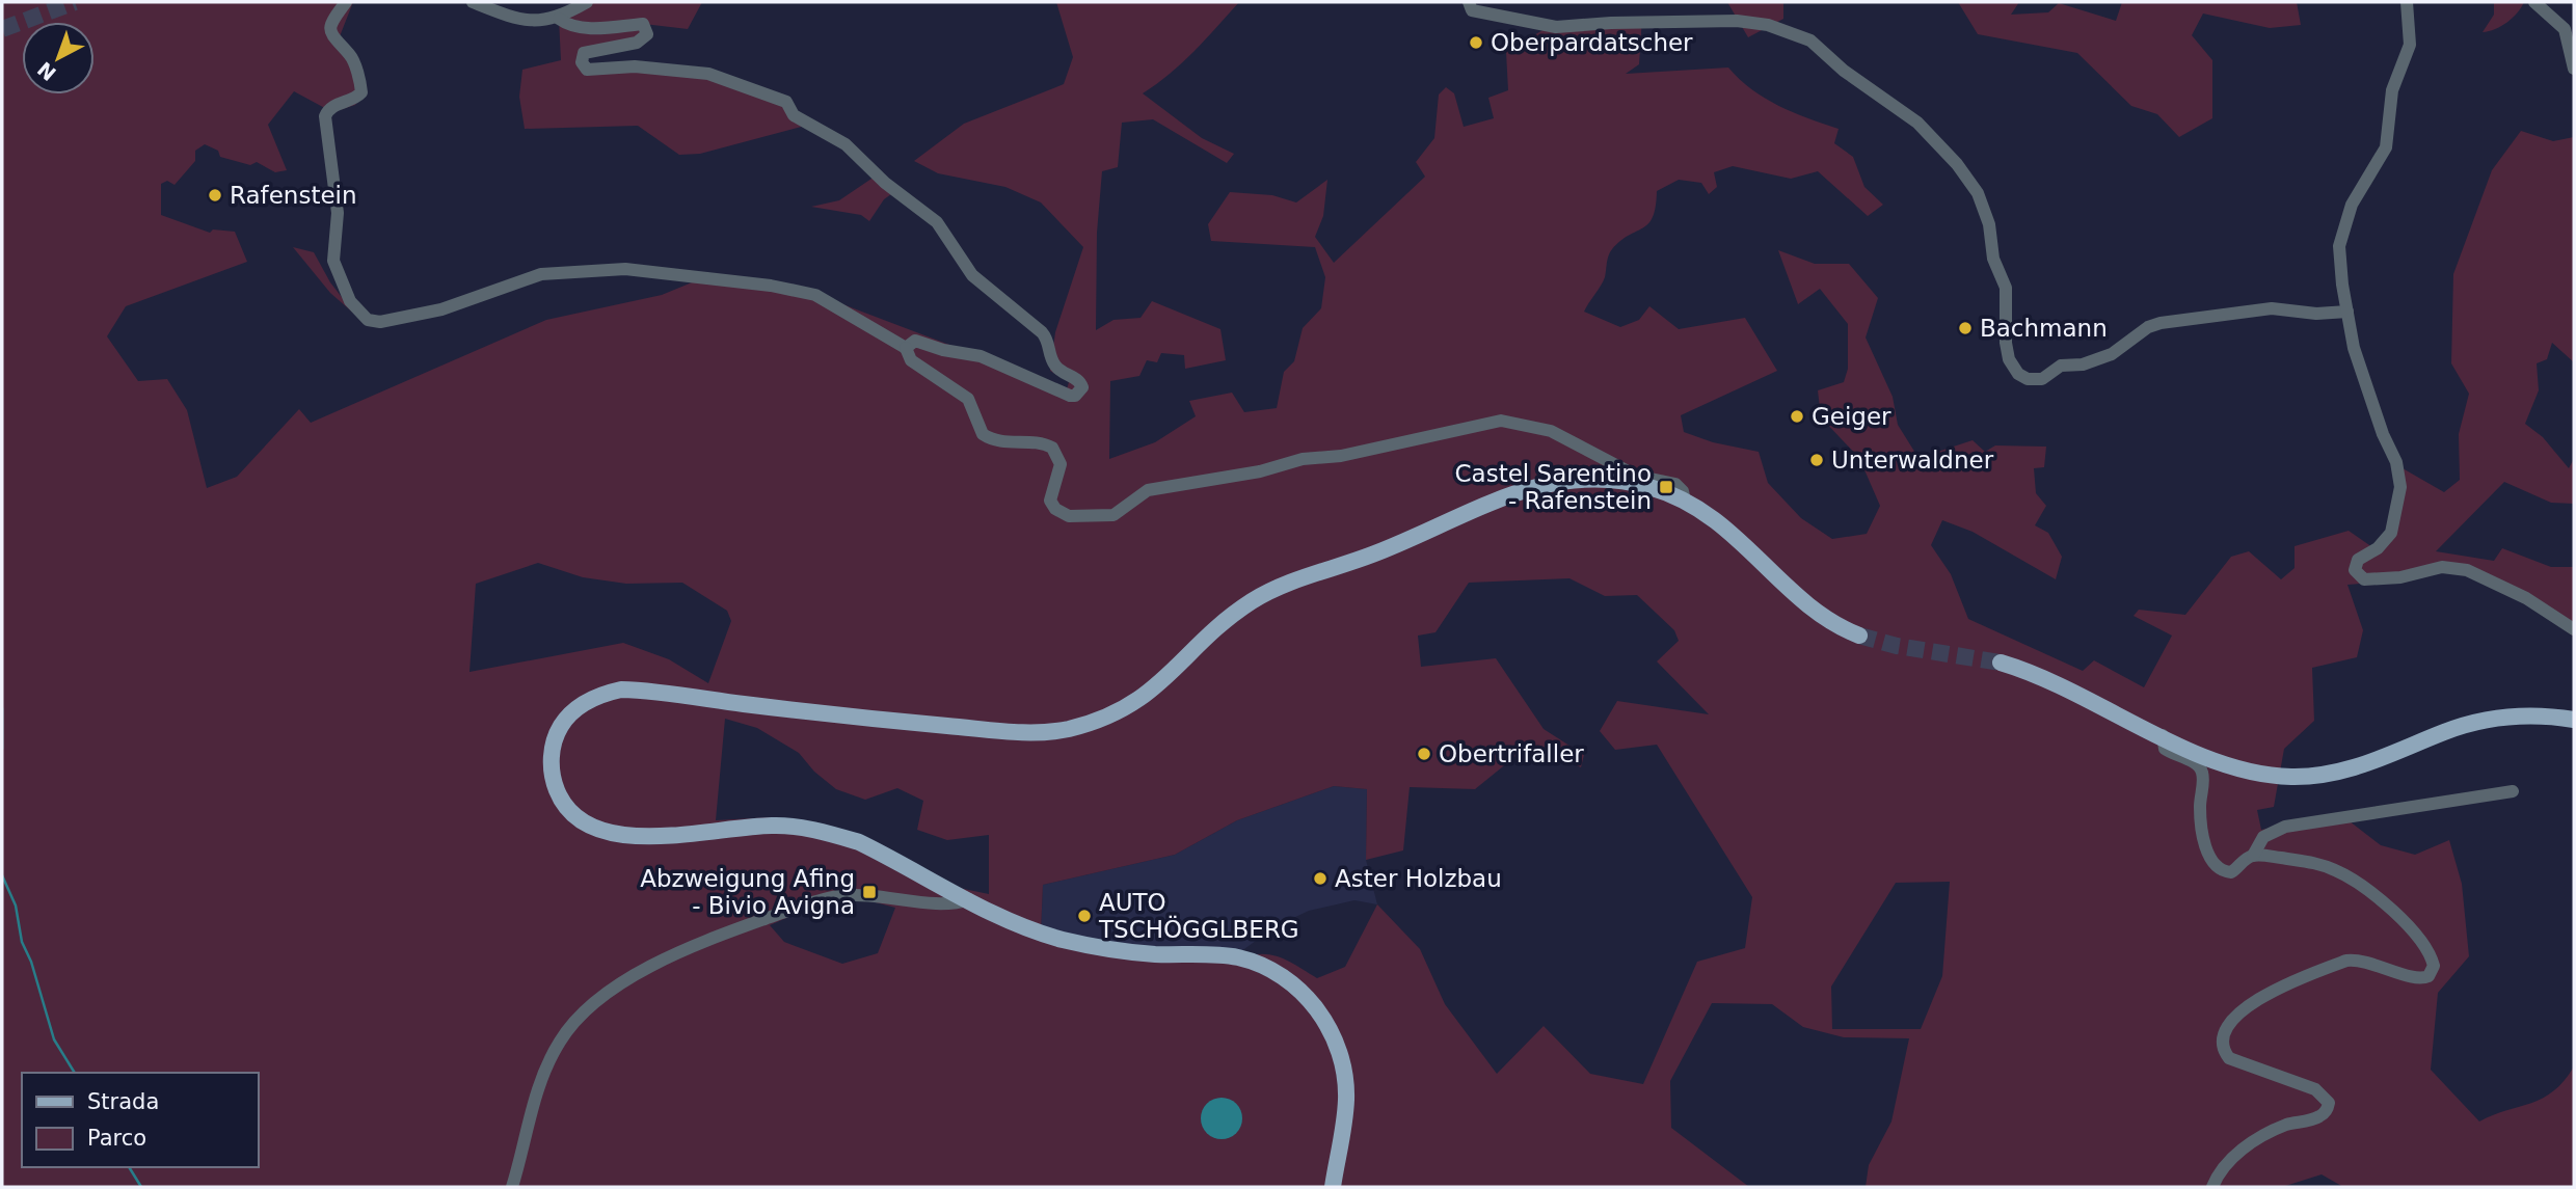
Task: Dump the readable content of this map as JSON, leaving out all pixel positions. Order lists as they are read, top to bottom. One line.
{"places":{"other":["Oberpardatscher","Rafenstein","Bachmann","Geiger","Unterwaldner","Obertrifaller","Aster Holzbau","AUTO TSCHÖGGLBERG"],"transit":["Castel Sarentino - Rafenstein","Abzweigung Afing - Bivio Avigna"]},"legend":["Strada","Parco"],"north":"bottom left"}
